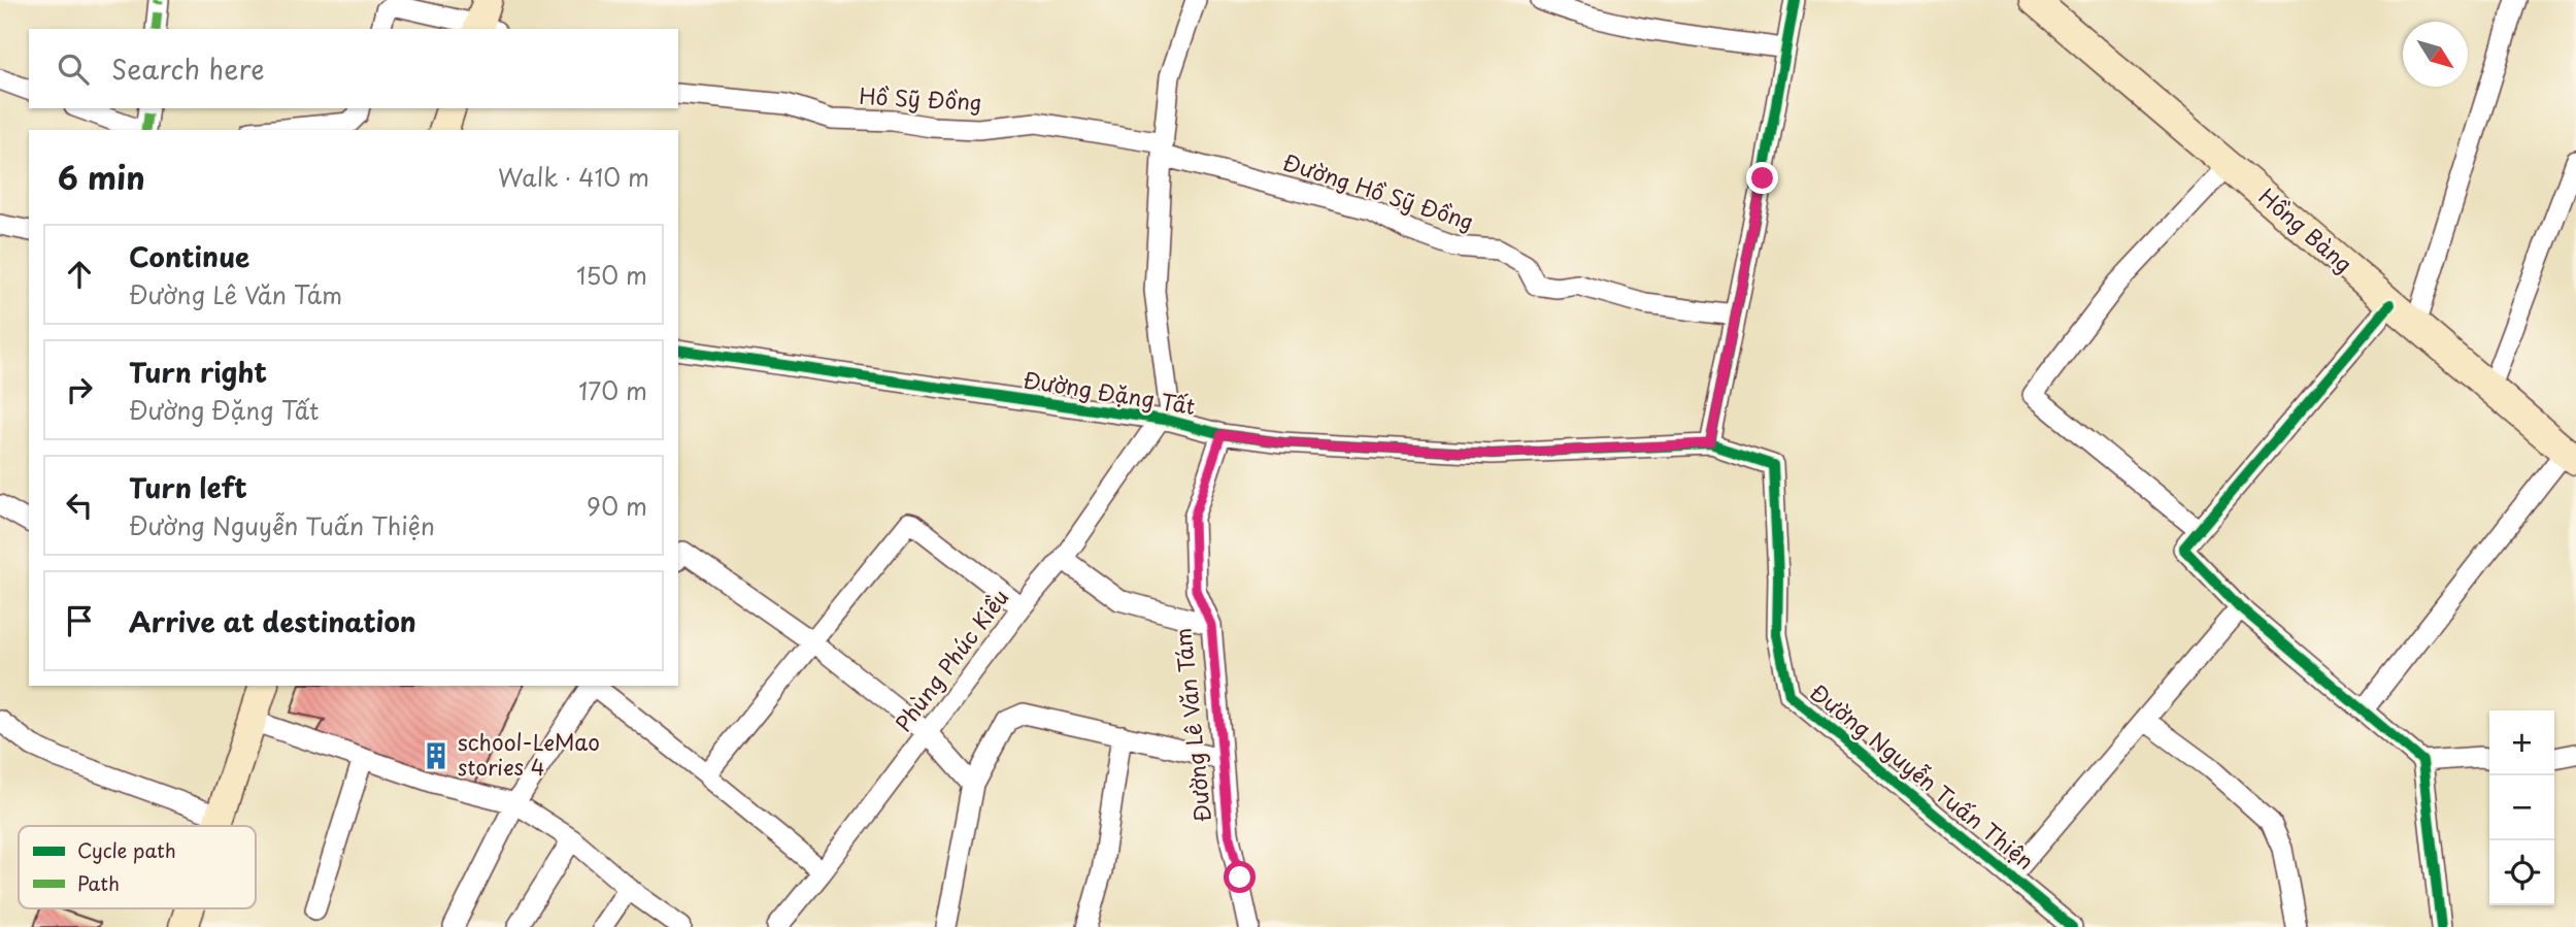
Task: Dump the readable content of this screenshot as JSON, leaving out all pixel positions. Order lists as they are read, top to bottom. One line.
{"streets":{"street":["Hồ Sỹ Đồng","Đường Hồ Sỹ Đồng","Hồng Bàng","Đường Đặng Tất","Phùng Phúc Kiều","Đường Lê Văn Tám","Đường Nguyễn Tuấn Thiện"]},"crossings":[["Hồ Sỹ Đồng","Đường Hồ Sỹ Đồng"],["Đường Đặng Tất","Phùng Phúc Kiều"],["Đường Đặng Tất","Đường Lê Văn Tám"],["Đường Đặng Tất","Đường Nguyễn Tuấn Thiện"]],"places":{"building":["school-LeMao stories 4"]},"legend":["Cycle path","Path"],"north":"bottom right","page":{"search":"Search here","heading":["6 min","Walk · 410 m"],"list":[["Continue","Đường Lê Văn Tám","150 m"],["Turn right","Đường Đặng Tất","170 m"],["Turn left","Đường Nguyễn Tuấn Thiện","90 m"],"Arrive at destination"],"map_buttons":["+","−"]}}
